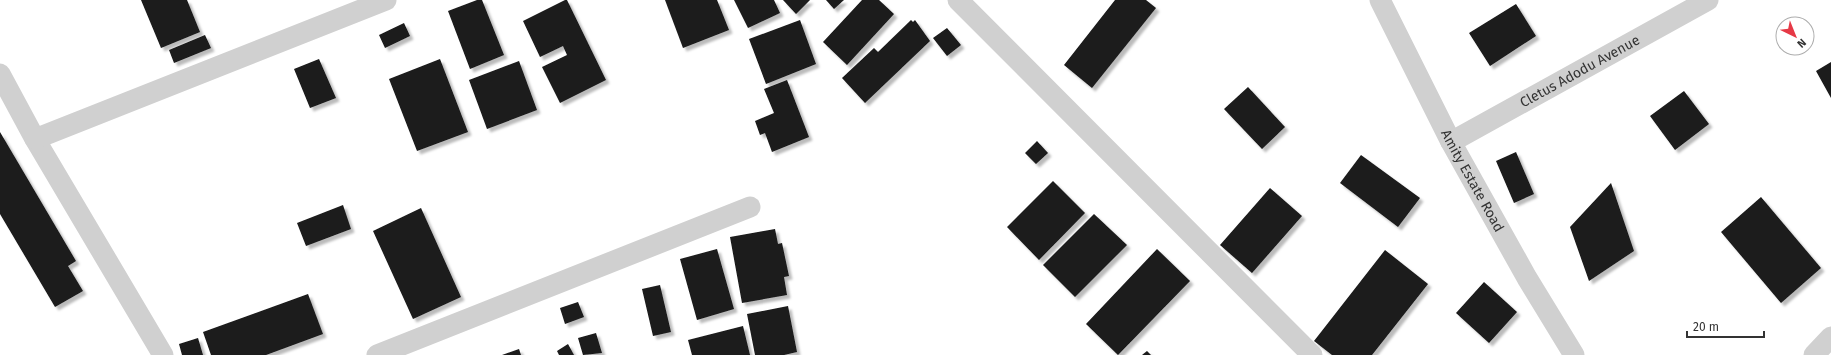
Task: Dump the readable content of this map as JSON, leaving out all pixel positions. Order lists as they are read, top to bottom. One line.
{"streets":{"street":["Cletus Adodu Avenue","Amity Estate Road"]},"crossings":[["Cletus Adodu Avenue","Amity Estate Road"]],"scale_bar":"20 m","north":"bottom right"}
